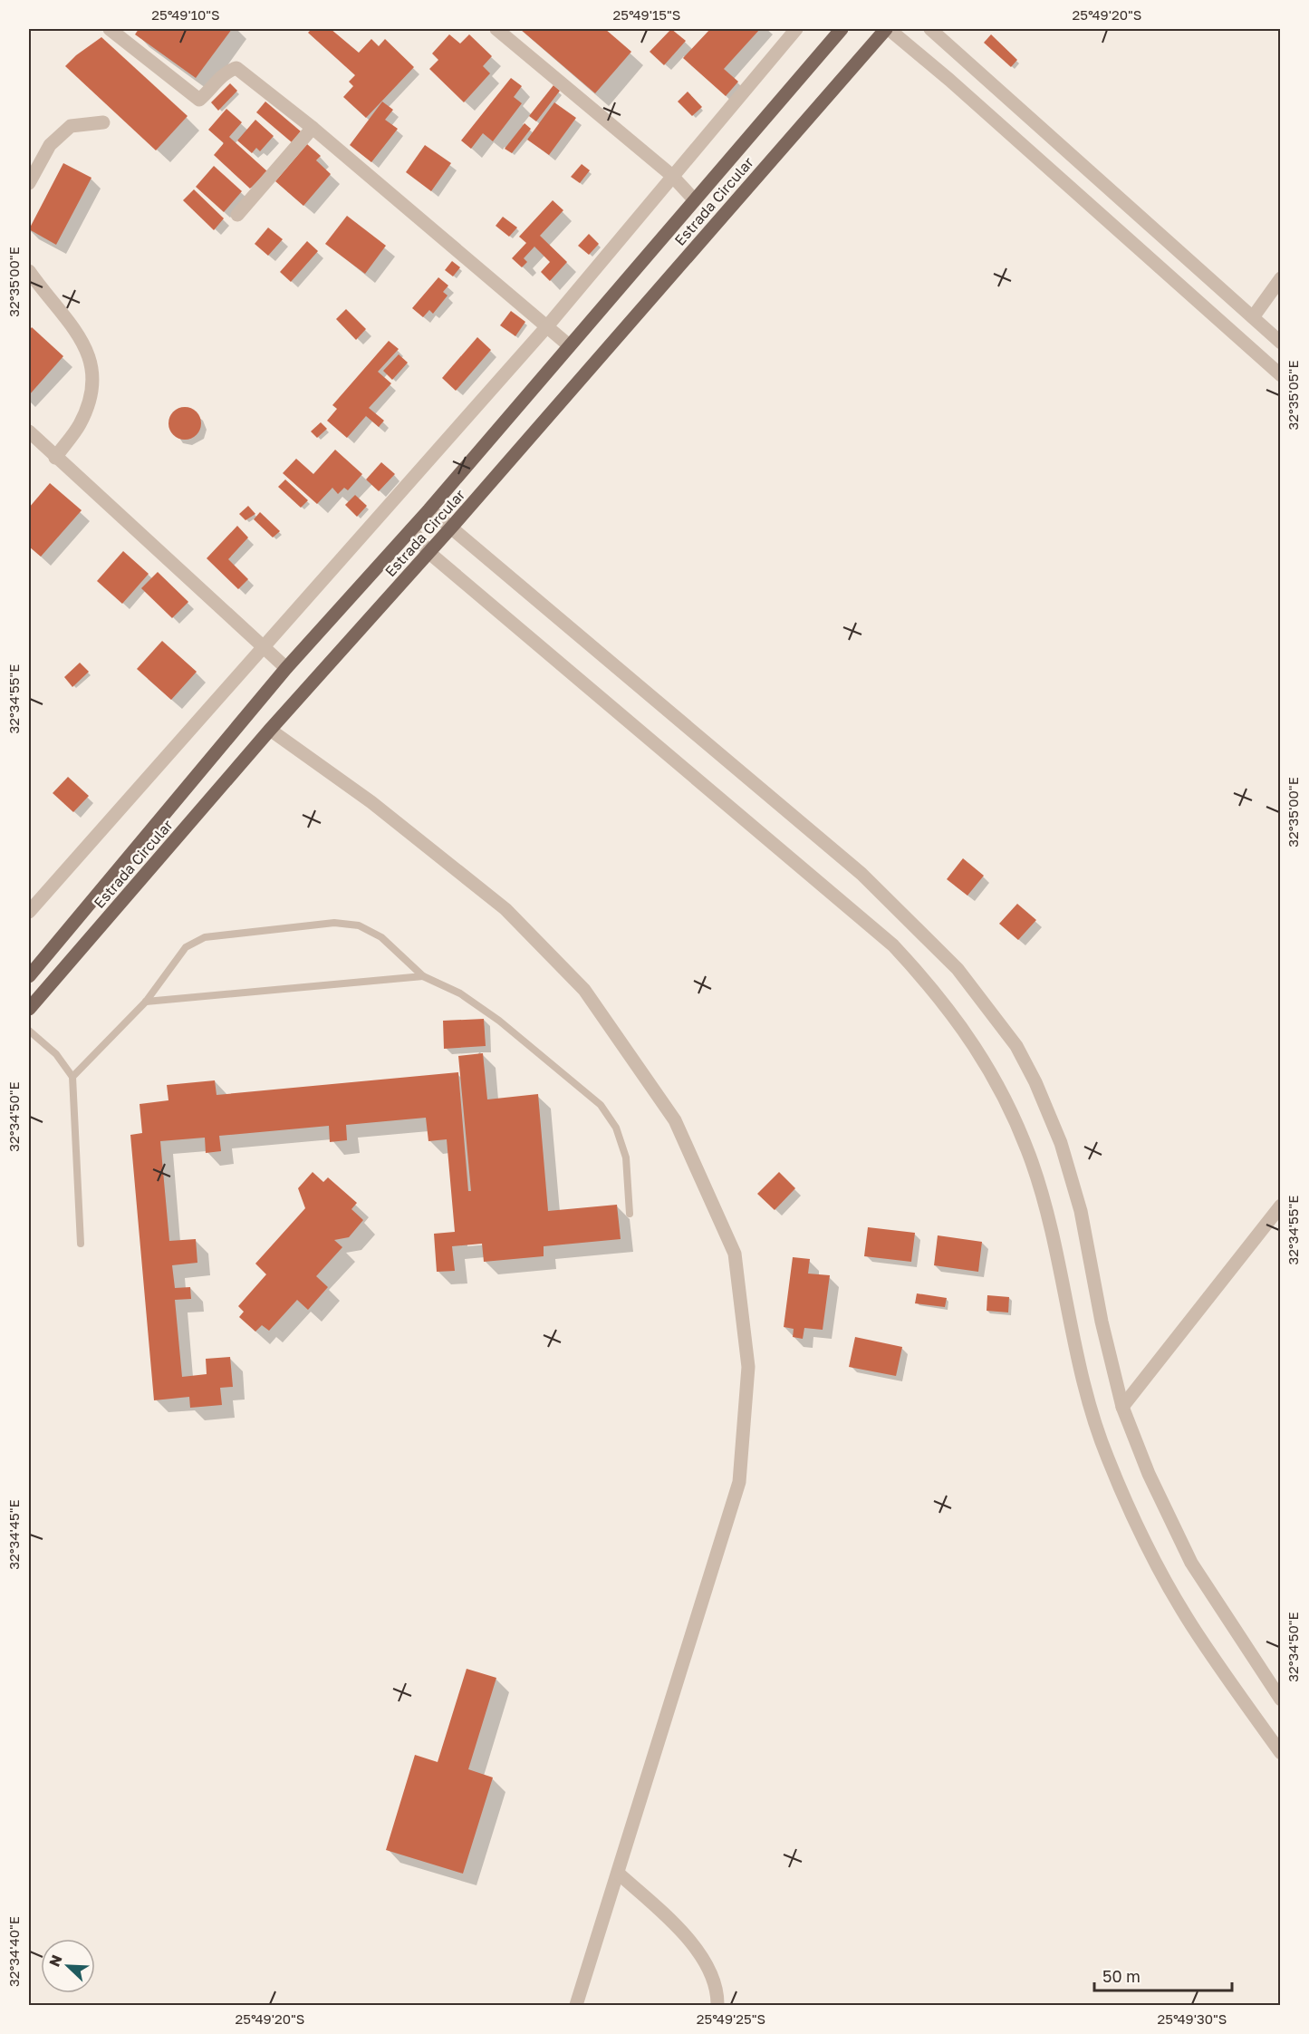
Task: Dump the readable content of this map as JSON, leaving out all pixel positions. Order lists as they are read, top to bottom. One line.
{"streets":{"main road":["Estrada Circular"]},"scale_bar":"50 m","north":"top left","coordinates":["25°49'10\"S","25°49'15\"S","25°49'20\"S","32°35'00\"E","32°35'05\"E","32°34'55\"E","32°34'50\"E","32°34'45\"E","32°34'40\"E","25°49'25\"S","25°49'30\"S"]}
